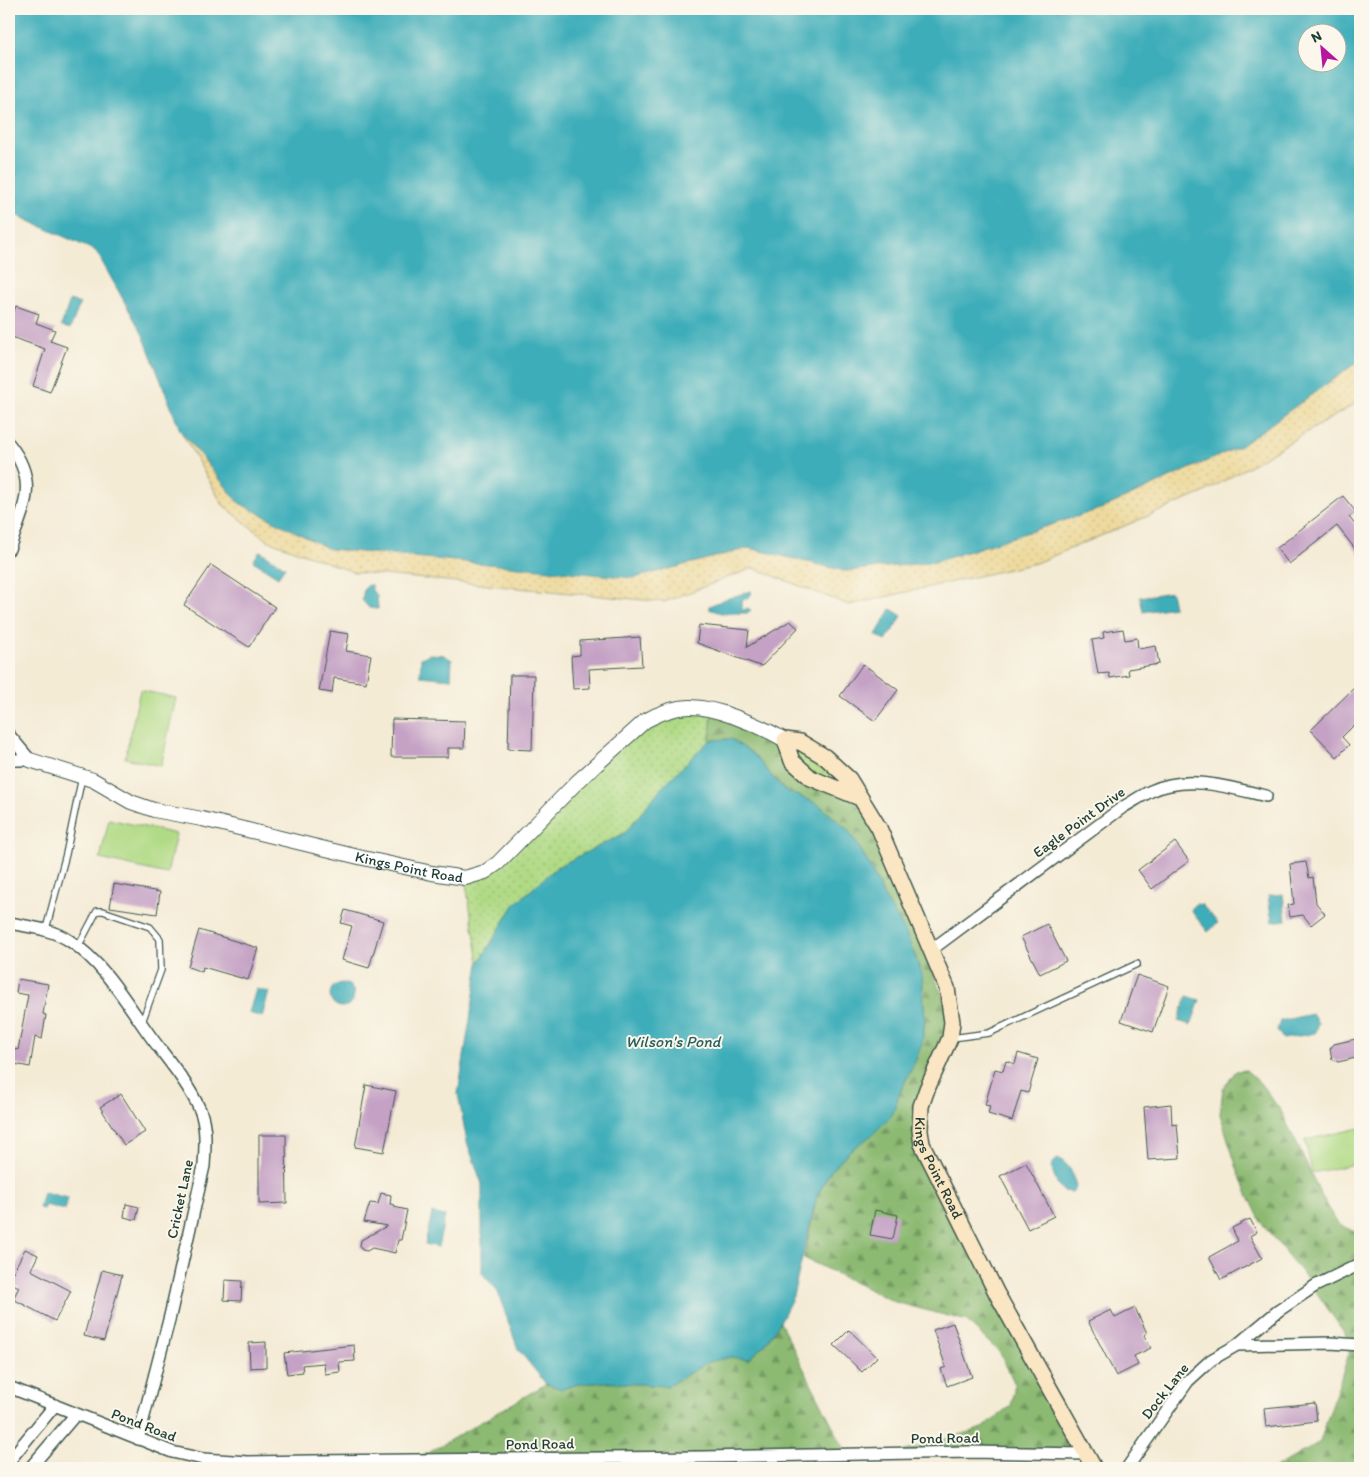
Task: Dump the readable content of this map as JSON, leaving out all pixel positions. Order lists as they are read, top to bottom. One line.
{"streets":{"main road":["Kings Point Road"],"street":["Eagle Point Drive","Cricket Lane","Dock Lane","Pond Road"]},"crossings":[["Eagle Point Drive","Kings Point Road"],["Kings Point Road","Pond Road"],["Cricket Lane","Pond Road"]],"water":["Wilson's Pond"],"north":"top left"}
